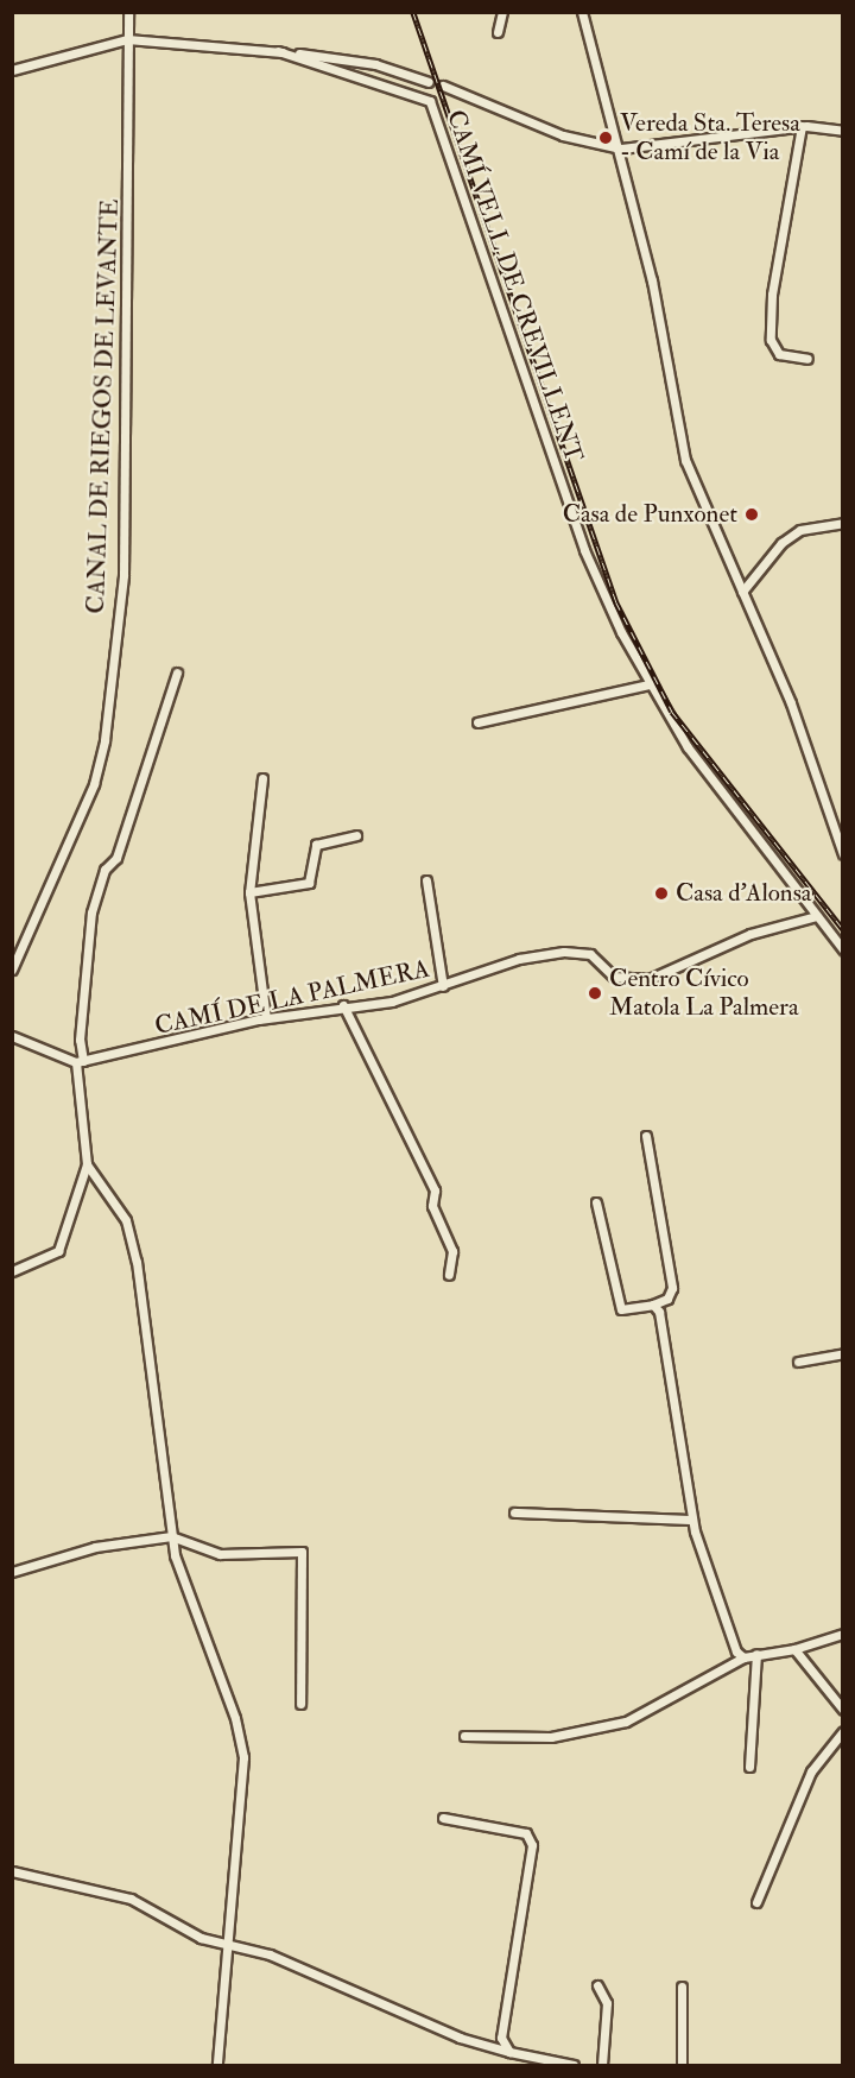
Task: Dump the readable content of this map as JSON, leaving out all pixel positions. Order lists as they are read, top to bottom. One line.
{"streets":{"street":["CAMÍ VELL DE CREVILLENT","CANAL DE RIEGOS DE LEVANTE","CAMÍ DE LA PALMERA"]},"crossings":[["CAMÍ VELL DE CREVILLENT","CAMÍ DE LA PALMERA"]],"places":["Vereda Sta. Teresa - Camí de la Via","Casa de Punxonet","Casa d'Alonsa","Centro Cívico Matola La Palmera"]}
